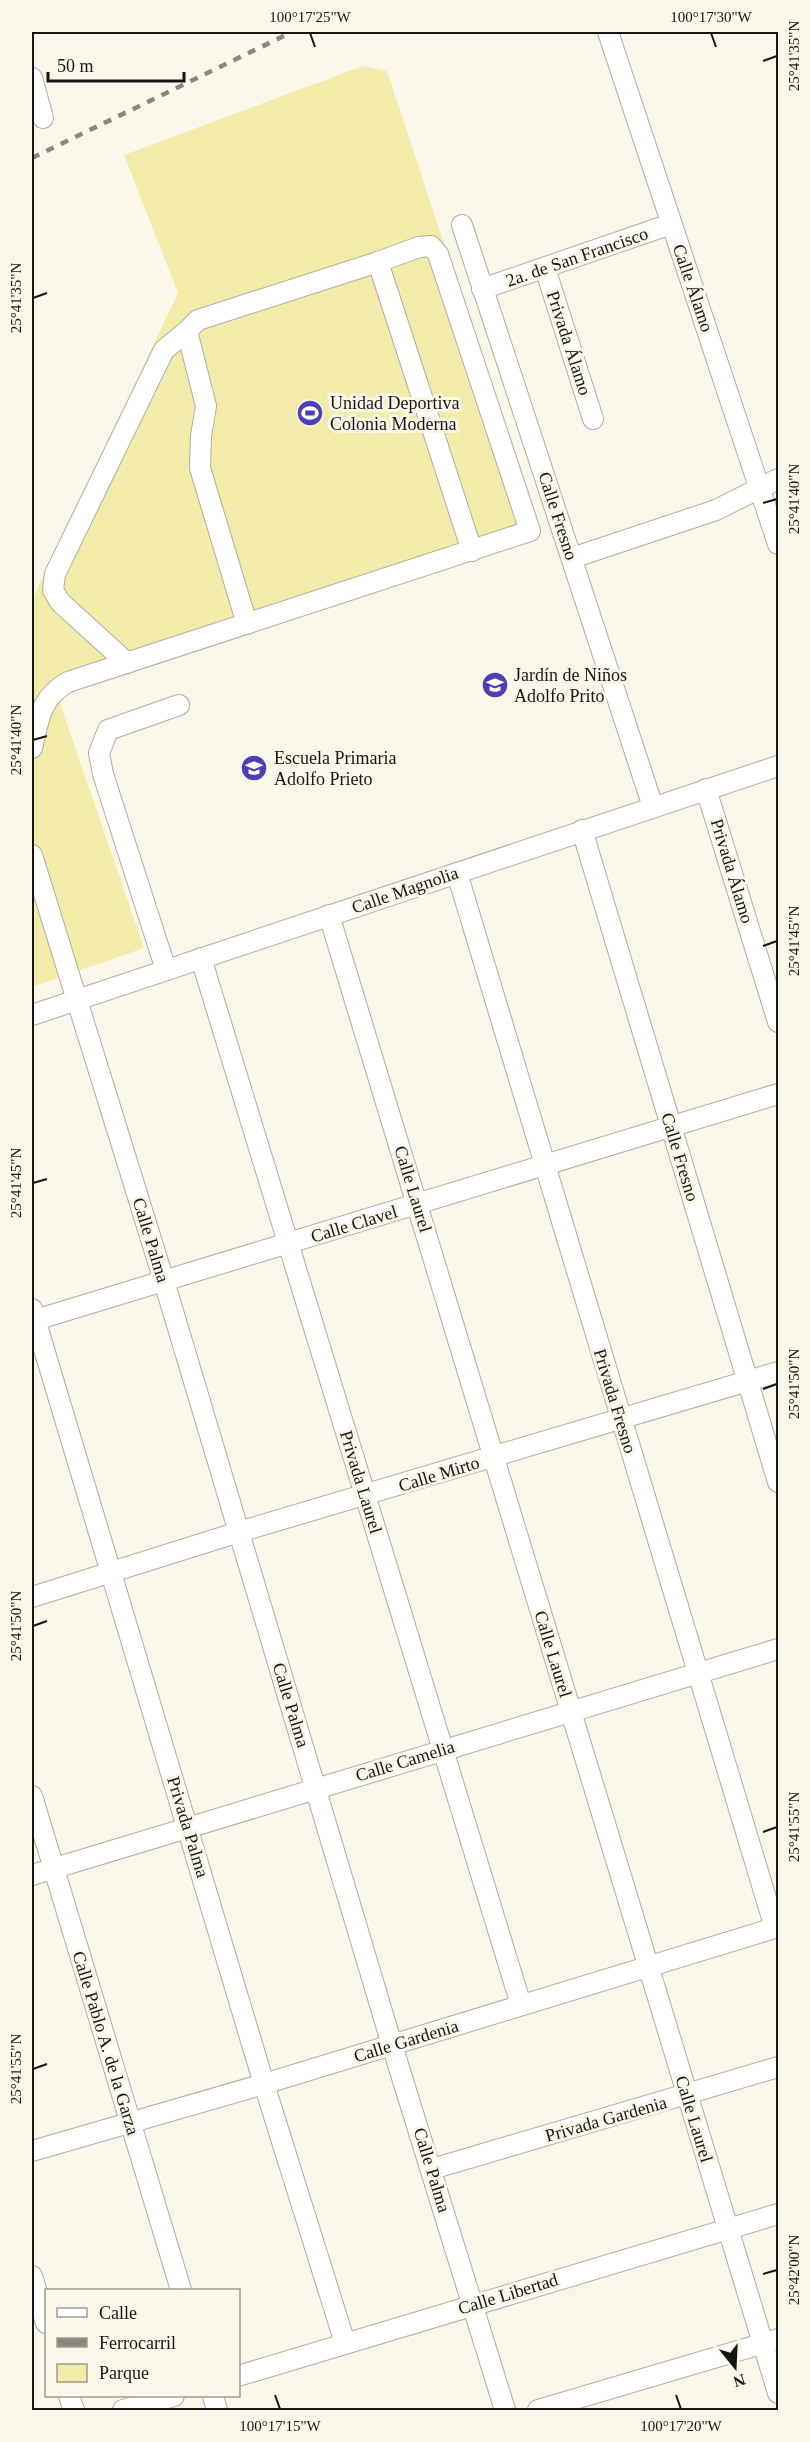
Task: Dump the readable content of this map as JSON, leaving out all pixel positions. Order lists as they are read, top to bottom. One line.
{"streets":{"street":["2a. de San Francisco","Calle Álamo","Privada Álamo","Calle Fresno","Calle Magnolia","Calle Laurel","Calle Clavel","Calle Palma","Privada Fresno","Calle Mirto","Privada Laurel","Calle Camelia","Privada Palma","Calle Gardenia","Calle Pablo A. de la Garza","Privada Gardenia","Calle Libertad"]},"crossings":[["2a. de San Francisco","Calle Álamo"],["2a. de San Francisco","Privada Álamo"],["2a. de San Francisco","Calle Fresno"],["Privada Álamo","Calle Magnolia"],["Calle Fresno","Calle Magnolia"],["Calle Fresno","Calle Clavel"],["Calle Fresno","Calle Mirto"],["Calle Magnolia","Calle Laurel"],["Calle Magnolia","Calle Palma"],["Calle Magnolia","Privada Fresno"],["Calle Magnolia","Privada Laurel"],["Calle Laurel","Calle Clavel"],["Calle Laurel","Calle Mirto"],["Calle Laurel","Calle Camelia"],["Calle Laurel","Calle Gardenia"],["Calle Laurel","Privada Gardenia"],["Calle Laurel","Calle Libertad"],["Calle Clavel","Calle Palma"],["Calle Clavel","Privada Fresno"],["Calle Clavel","Privada Laurel"],["Calle Clavel","Privada Palma"],["Calle Palma","Calle Mirto"],["Calle Palma","Calle Camelia"],["Calle Palma","Calle Gardenia"],["Calle Palma","Privada Gardenia"],["Calle Palma","Calle Libertad"],["Privada Fresno","Calle Mirto"],["Privada Fresno","Calle Camelia"],["Privada Fresno","Calle Gardenia"],["Calle Mirto","Privada Laurel"],["Calle Mirto","Privada Palma"],["Privada Laurel","Calle Camelia"],["Privada Laurel","Calle Gardenia"],["Calle Camelia","Privada Palma"],["Calle Camelia","Calle Pablo A. de la Garza"],["Privada Palma","Calle Gardenia"],["Privada Palma","Calle Libertad"],["Calle Gardenia","Calle Pablo A. de la Garza"]],"places":{"sports":["Unidad Deportiva Colonia Moderna"],"school or university":["Jardín de Niños Adolfo Prito","Escuela Primaria Adolfo Prieto"]},"legend":["Calle","Ferrocarril","Parque"],"scale_bar":"50 m","north":"bottom","coordinates":["100°17'25\"W","100°17'30\"W","25°41'35\"N","25°41'40\"N","25°41'45\"N","25°41'50\"N","25°41'55\"N","25°42'00\"N","100°17'15\"W","100°17'20\"W"]}
